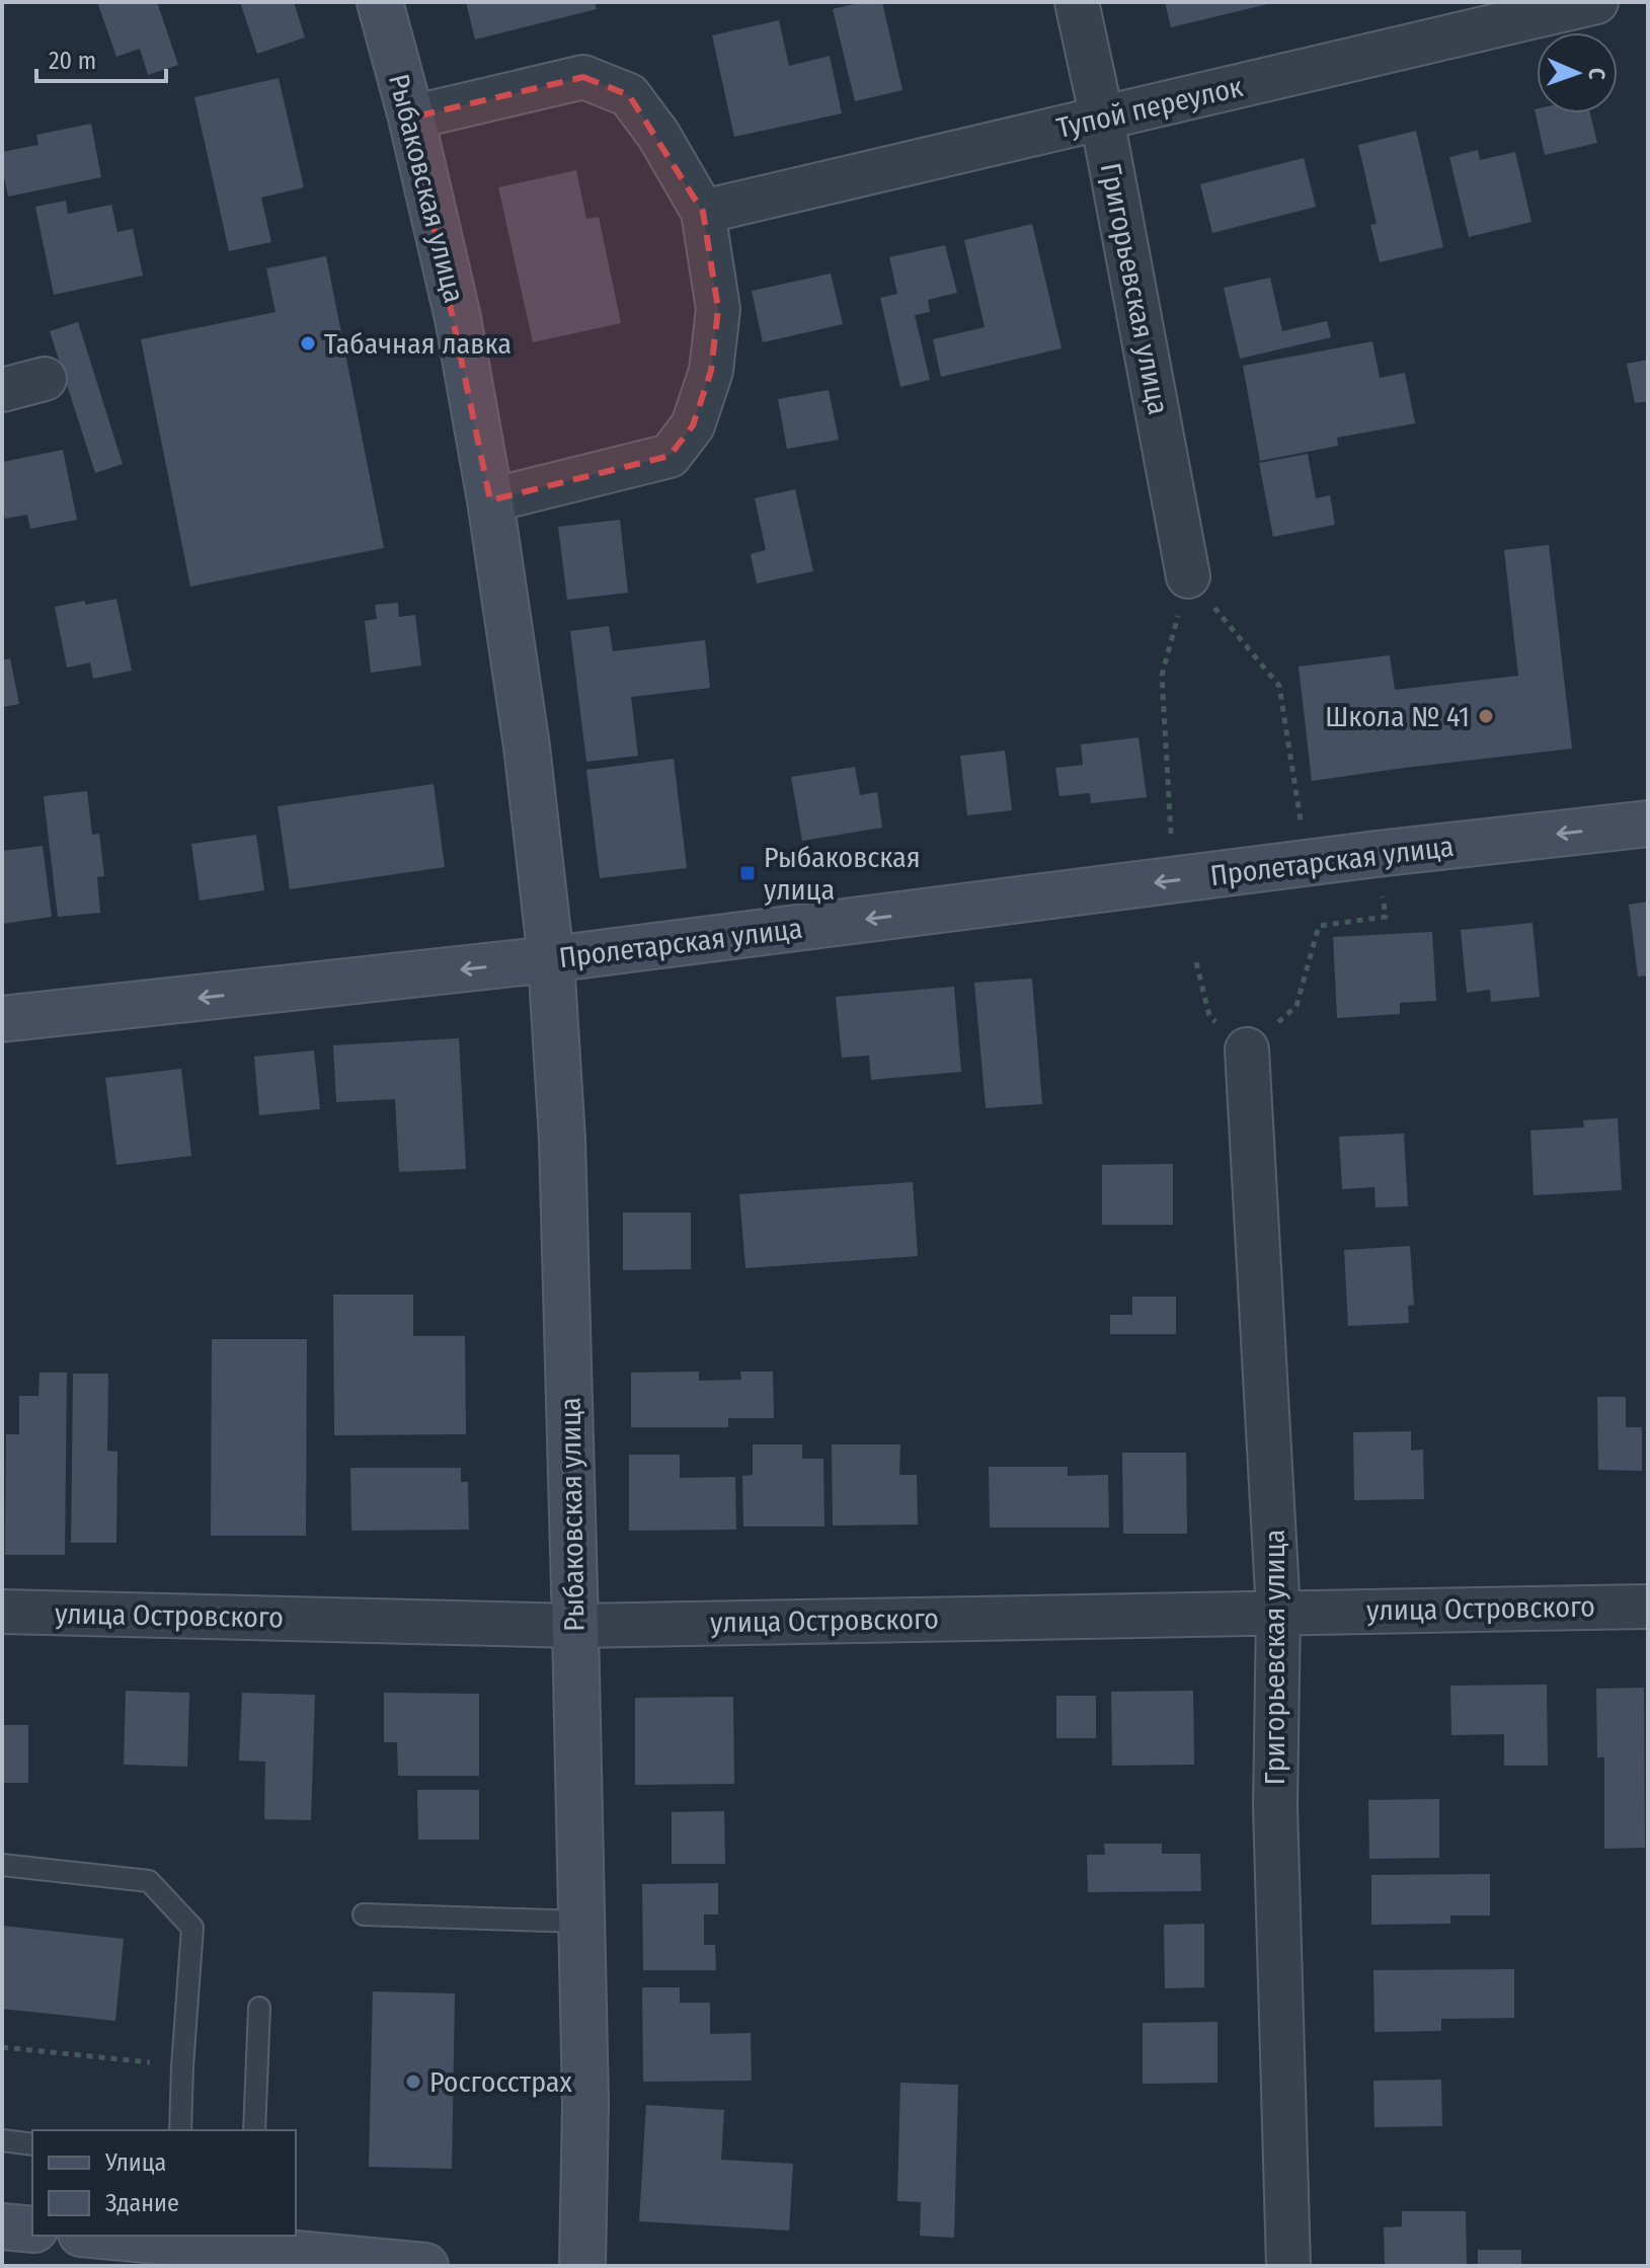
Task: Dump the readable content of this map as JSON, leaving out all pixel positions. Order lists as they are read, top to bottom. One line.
{"streets":{"main road":["Рыбаковская улица","Пролетарская улица"],"street":["Тупой переулок","Григорьевская улица","улица Островского"]},"crossings":[["Тупой переулок","Григорьевская улица"],["Рыбаковская улица","Пролетарская улица"],["Рыбаковская улица","улица Островского"],["Григорьевская улица","улица Островского"]],"one_way":["Пролетарская улица"],"places":{"other":["Табачная лавка","Школа № 41","Росгосстрах"],"transit":["Рыбаковская улица"]},"legend":["Улица","Здание"],"scale_bar":"20 m","north":"right"}
